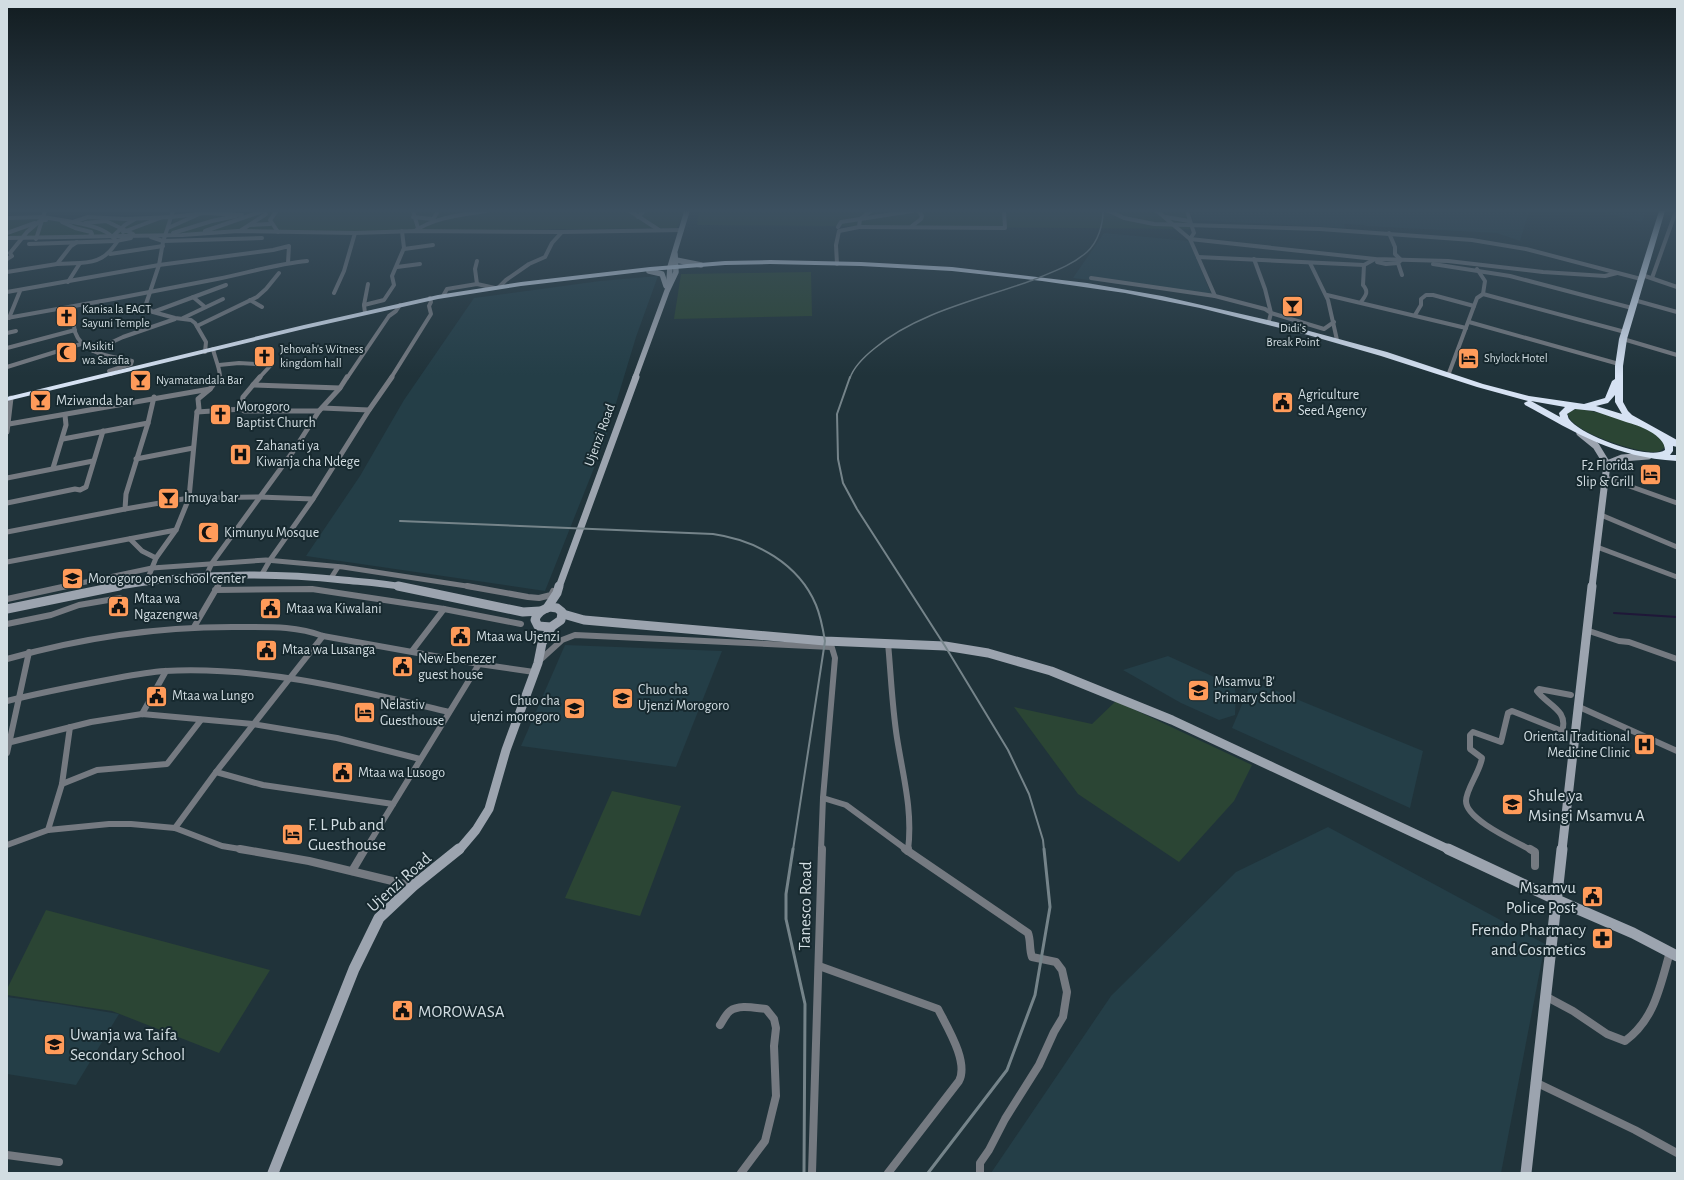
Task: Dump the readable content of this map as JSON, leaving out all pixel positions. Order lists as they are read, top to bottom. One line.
{"streets":{"street":["Ujenzi Road","Tanesco Road"]},"places":{"bar":["Didi's Break Point","Nyamatandala Bar","Mziwanda bar","Imuya bar"],"church":["Kanisa la EAGT Sayuni Temple","Jehovah's Witness kingdom hall","Morogoro Baptist Church"],"mosque":["Msikiti wa Sarafia","Kimunyu Mosque"],"hotel":["Shylock Hotel","F2 Florida Slip & Grill","Nelastiv Guesthouse","F. L Pub and Guesthouse"],"public building":["Agriculture Seed Agency","Mtaa wa Ngazengwa","Mtaa wa Kiwalani","Mtaa wa Ujenzi","Mtaa wa Lusanga","New Ebenezer guest house","Mtaa wa Lungo","Mtaa wa Lusogo","Msamvu Police Post","MOROWASA"],"hospital":["Zahanati ya Kiwanja cha Ndege","Oriental Traditional Medicine Clinic"],"school or university":["Morogoro open school center","Msamvu 'B' Primary School","Chuo cha Ujenzi Morogoro","Chuo cha ujenzi morogoro","Shule ya Msingi Msamvu A","Uwanja wa Taifa Secondary School"],"pharmacy":["Frendo Pharmacy and Cosmetics"]}}
